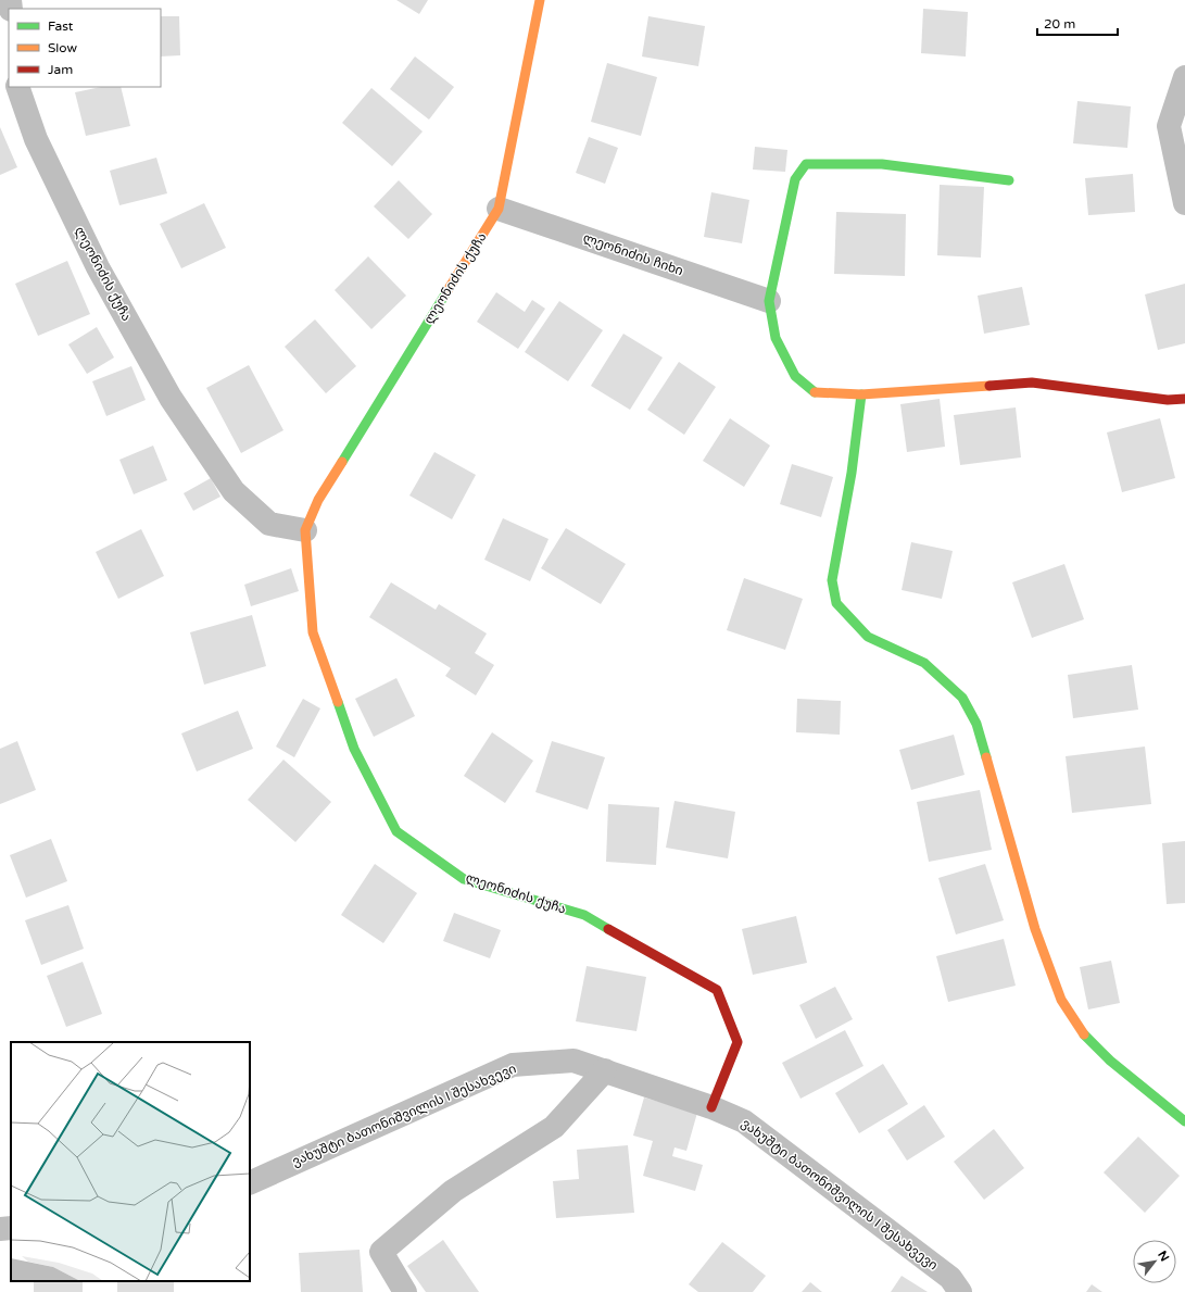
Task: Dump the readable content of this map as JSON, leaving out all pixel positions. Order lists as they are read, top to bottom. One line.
{"streets":{"street":["ლეონიძის ჩიხი","ლეონიძის ქუჩა","ვახუშტი ბათონიშვილის I შესახვევი"]},"crossings":[["ლეონიძის ჩიხი","ლეონიძის ქუჩა"],["ლეონიძის ქუჩა","ვახუშტი ბათონიშვილის I შესახვევი"]],"legend":["Fast","Slow","Jam"],"scale_bar":"20 m","north":"top right"}
